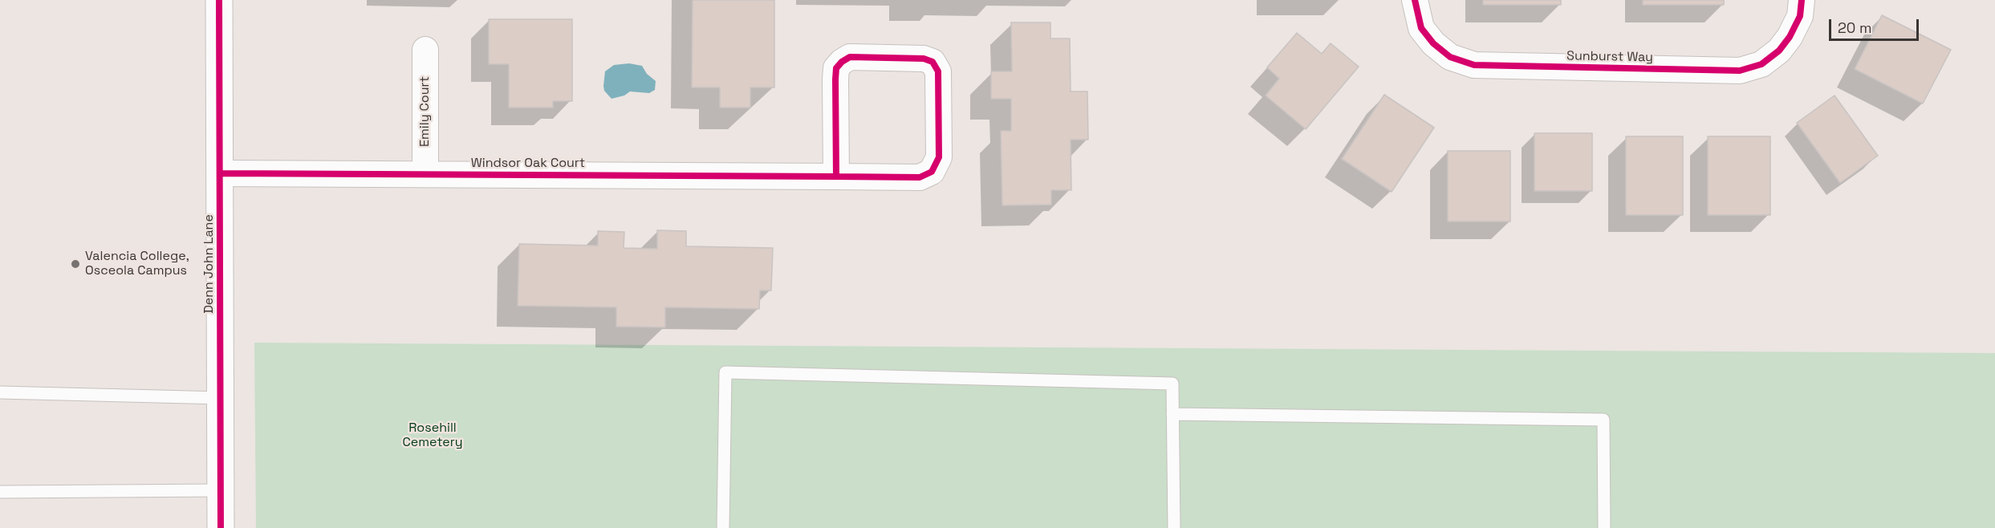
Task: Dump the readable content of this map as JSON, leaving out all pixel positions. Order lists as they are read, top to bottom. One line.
{"streets":{"street":["Sunburst Way","Emily Court","Windsor Oak Court","Denn John Lane"]},"crossings":[["Emily Court","Windsor Oak Court"],["Windsor Oak Court","Denn John Lane"]],"parks":["Rosehill Cemetery"],"places":["Valencia College, Osceola Campus"],"scale_bar":"20 m"}
